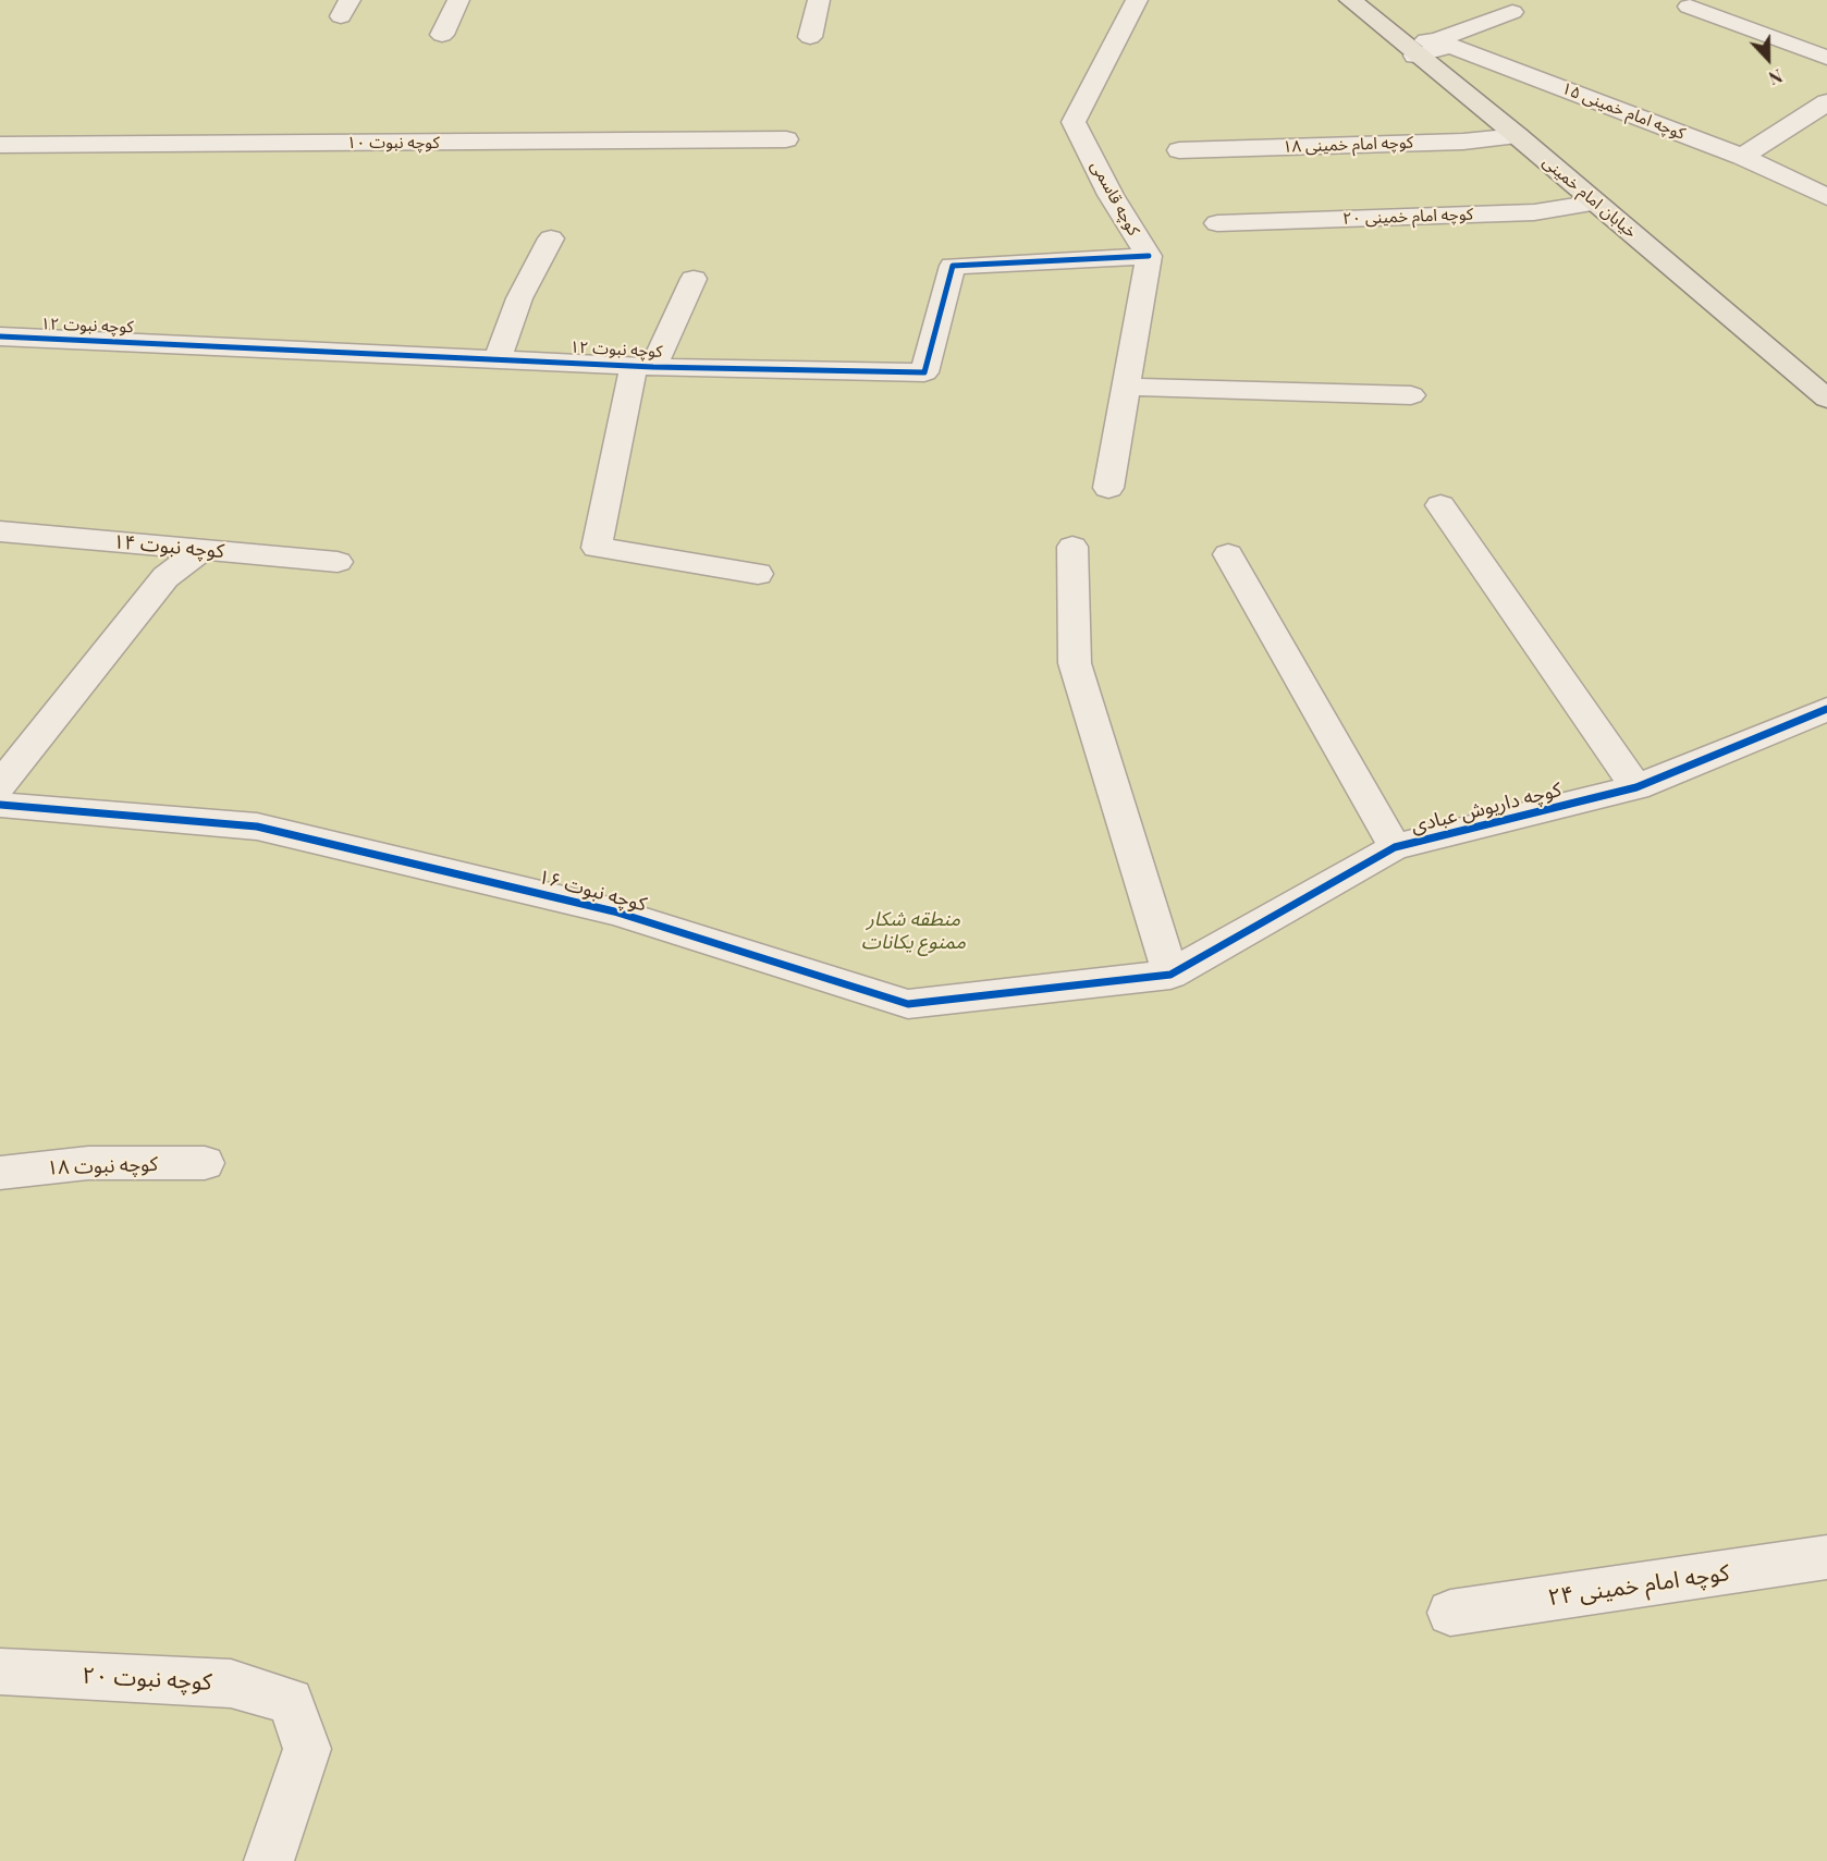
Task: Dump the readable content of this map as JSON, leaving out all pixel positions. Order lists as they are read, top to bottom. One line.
{"streets":{"main road":["خیابان امام خمینی"],"street":["کوچه امام خمینی ۱۵","کوچه نبوت ۱۰","کوچه امام خمینی ۱۸","کوچه قاسمی","کوچه امام خمینی ۲۰","کوچه نبوت ۱۲","کوچه نبوت ۱۴","کوچه داریوش عبادی","کوچه نبوت ۱۶","کوچه نبوت ۱۸","کوچه امام خمینی ۲۴","کوچه نبوت ۲۰"]},"crossings":[["کوچه امام خمینی ۱۵","خیابان امام خمینی"],["کوچه امام خمینی ۱۸","خیابان امام خمینی"],["خیابان امام خمینی","کوچه امام خمینی ۲۰"],["کوچه قاسمی","کوچه نبوت ۱۲"],["کوچه داریوش عبادی","کوچه نبوت ۱۶"]],"parks":["منطقه شکار ممنوع یکانات"],"north":"bottom"}
